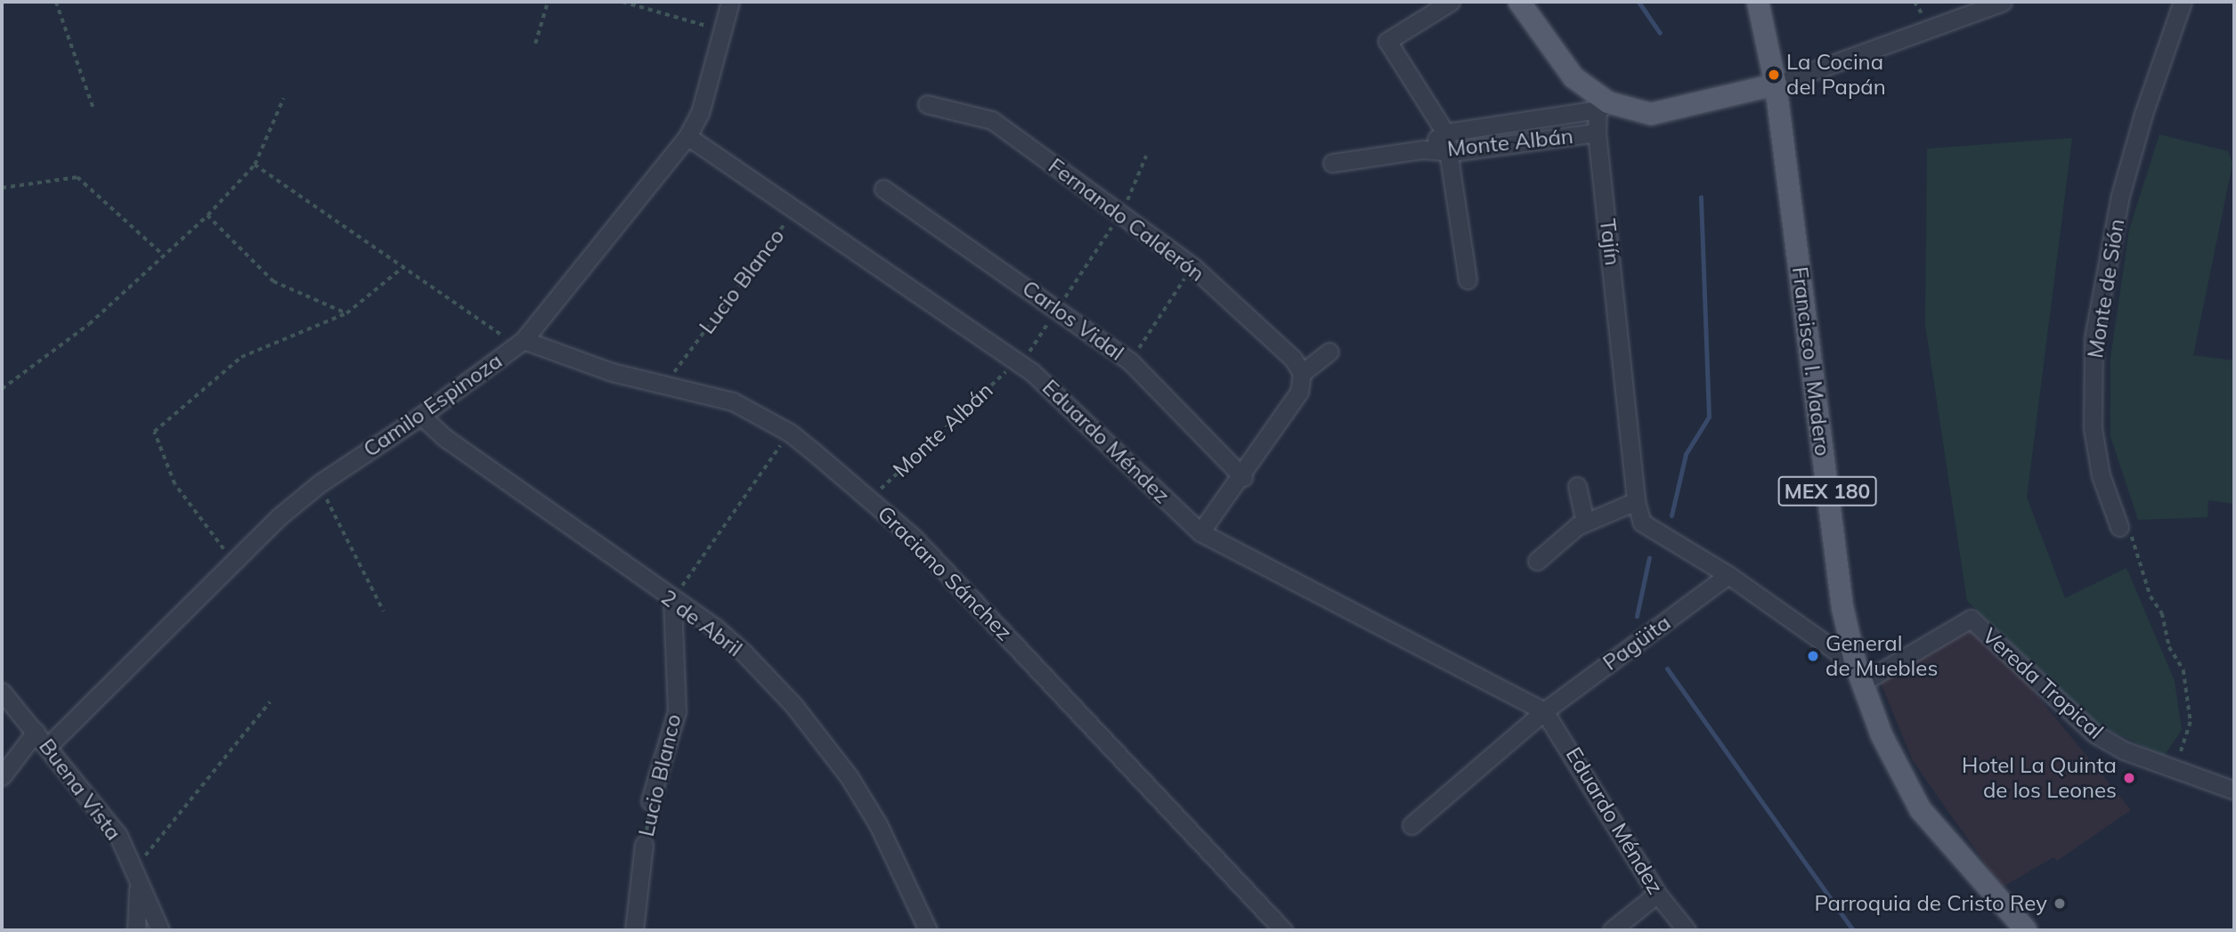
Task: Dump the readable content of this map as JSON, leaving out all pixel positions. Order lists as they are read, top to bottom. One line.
{"streets":{"main road":["Monte Albán","Francisco I. Madero","MEX 180"],"street":["Fernando Calderón","Tajín","Lucio Blanco","Monte de Sión","Carlos Vidal","Camilo Espinoza","Eduardo Méndez","Graciano Sánchez","2 de Abril","Pagüita","Vereda Tropical","Buena Vista"]},"crossings":[["Monte Albán","Fernando Calderón"],["Monte Albán","Tajín"],["Monte Albán","Carlos Vidal"],["Monte Albán","Francisco I. Madero"],["Monte Albán","Eduardo Méndez"],["Monte Albán","Graciano Sánchez"],["Tajín","Pagüita"],["Lucio Blanco","Eduardo Méndez"],["Lucio Blanco","Graciano Sánchez"],["Lucio Blanco","2 de Abril"],["Francisco I. Madero","Vereda Tropical"],["Camilo Espinoza","Eduardo Méndez"],["Camilo Espinoza","Graciano Sánchez"],["Camilo Espinoza","2 de Abril"],["Camilo Espinoza","Buena Vista"],["Eduardo Méndez","Pagüita"]],"places":["La Cocina del Papán","General de Muebles","Hotel La Quinta de los Leones","Parroquia de Cristo Rey"]}
